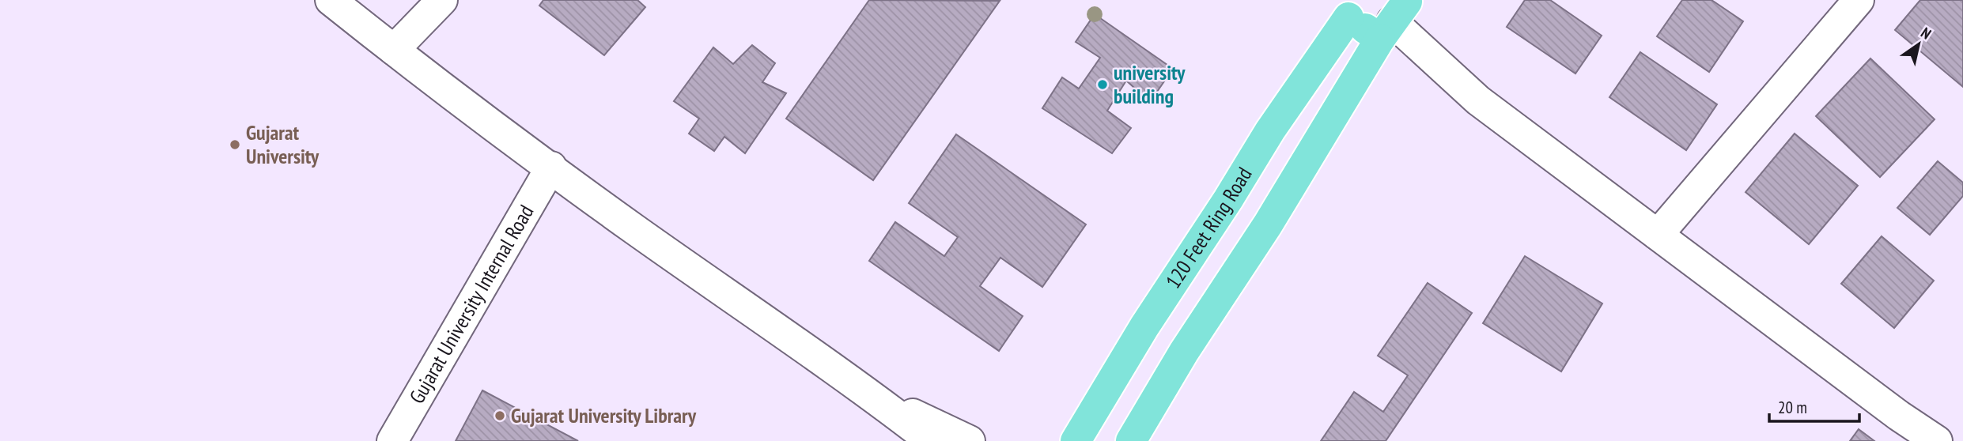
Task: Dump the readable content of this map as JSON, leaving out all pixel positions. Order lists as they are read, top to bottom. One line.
{"streets":{"main road":["120 Feet Ring Road"],"street":["Gujarat University Internal Road"]},"places":["university building","Gujarat University","Gujarat University Library"],"scale_bar":"20 m","north":"top right"}
